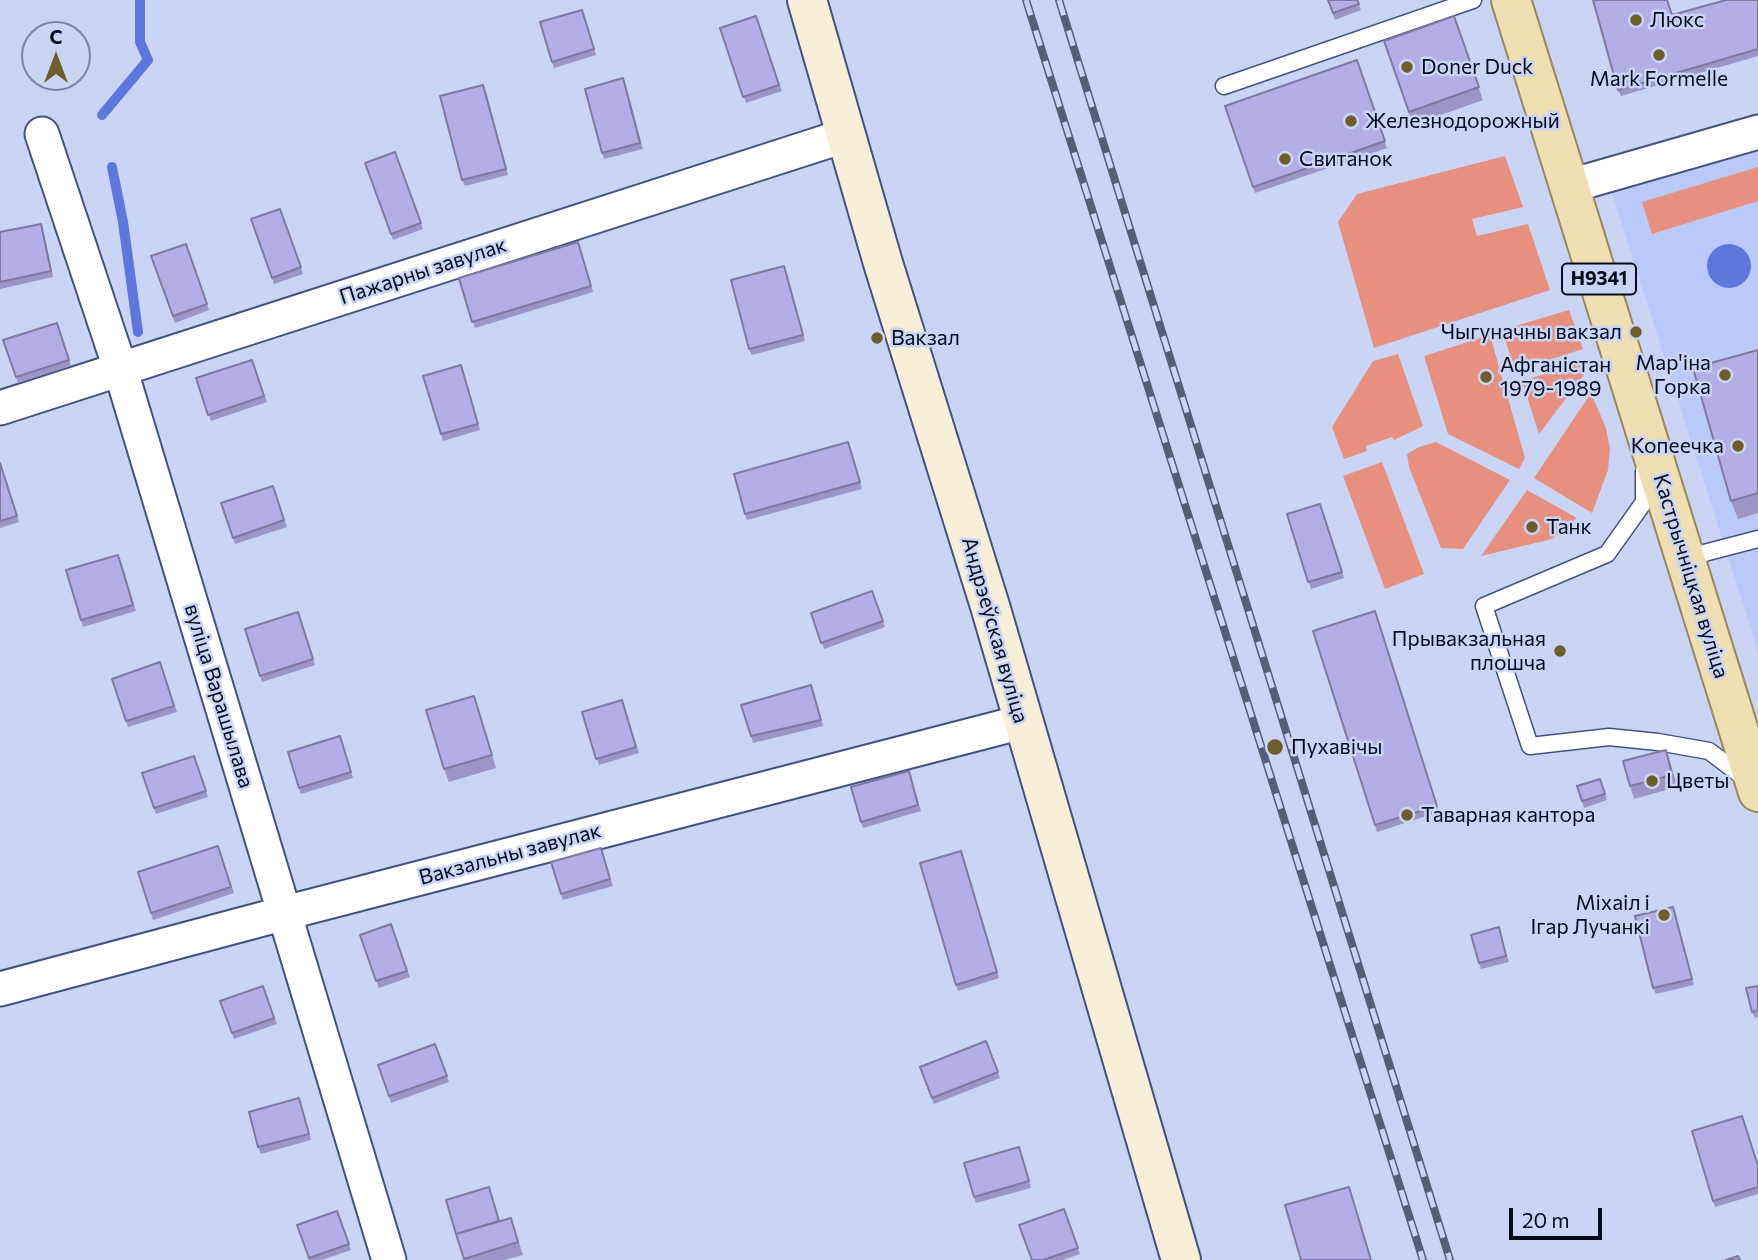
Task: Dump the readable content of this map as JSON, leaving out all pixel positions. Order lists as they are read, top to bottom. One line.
{"streets":{"main road":["Н9341","Кастрычніцкая вуліца","Андрэеўская вуліца"],"street":["Пажарны завулак","вуліца Варашылава","Вакзальны завулак"]},"crossings":[["Пажарны завулак","Андрэеўская вуліца"],["Пажарны завулак","вуліца Варашылава"],["Андрэеўская вуліца","Вакзальны завулак"],["вуліца Варашылава","Вакзальны завулак"]],"places":["Люкс","Mark Formelle","Doner Duck","Железнодорожный","Свитанок","Чыгуначны вакзал","Вакзал","Мар'іна Горка","Афганістан 1979-1989","Копеечка","Танк","Прывакзальная плошча","Пухавічы","Цветы","Таварная кантора","Міхаіл і Ігар Лучанкі"],"scale_bar":"20 m","north":"top"}
